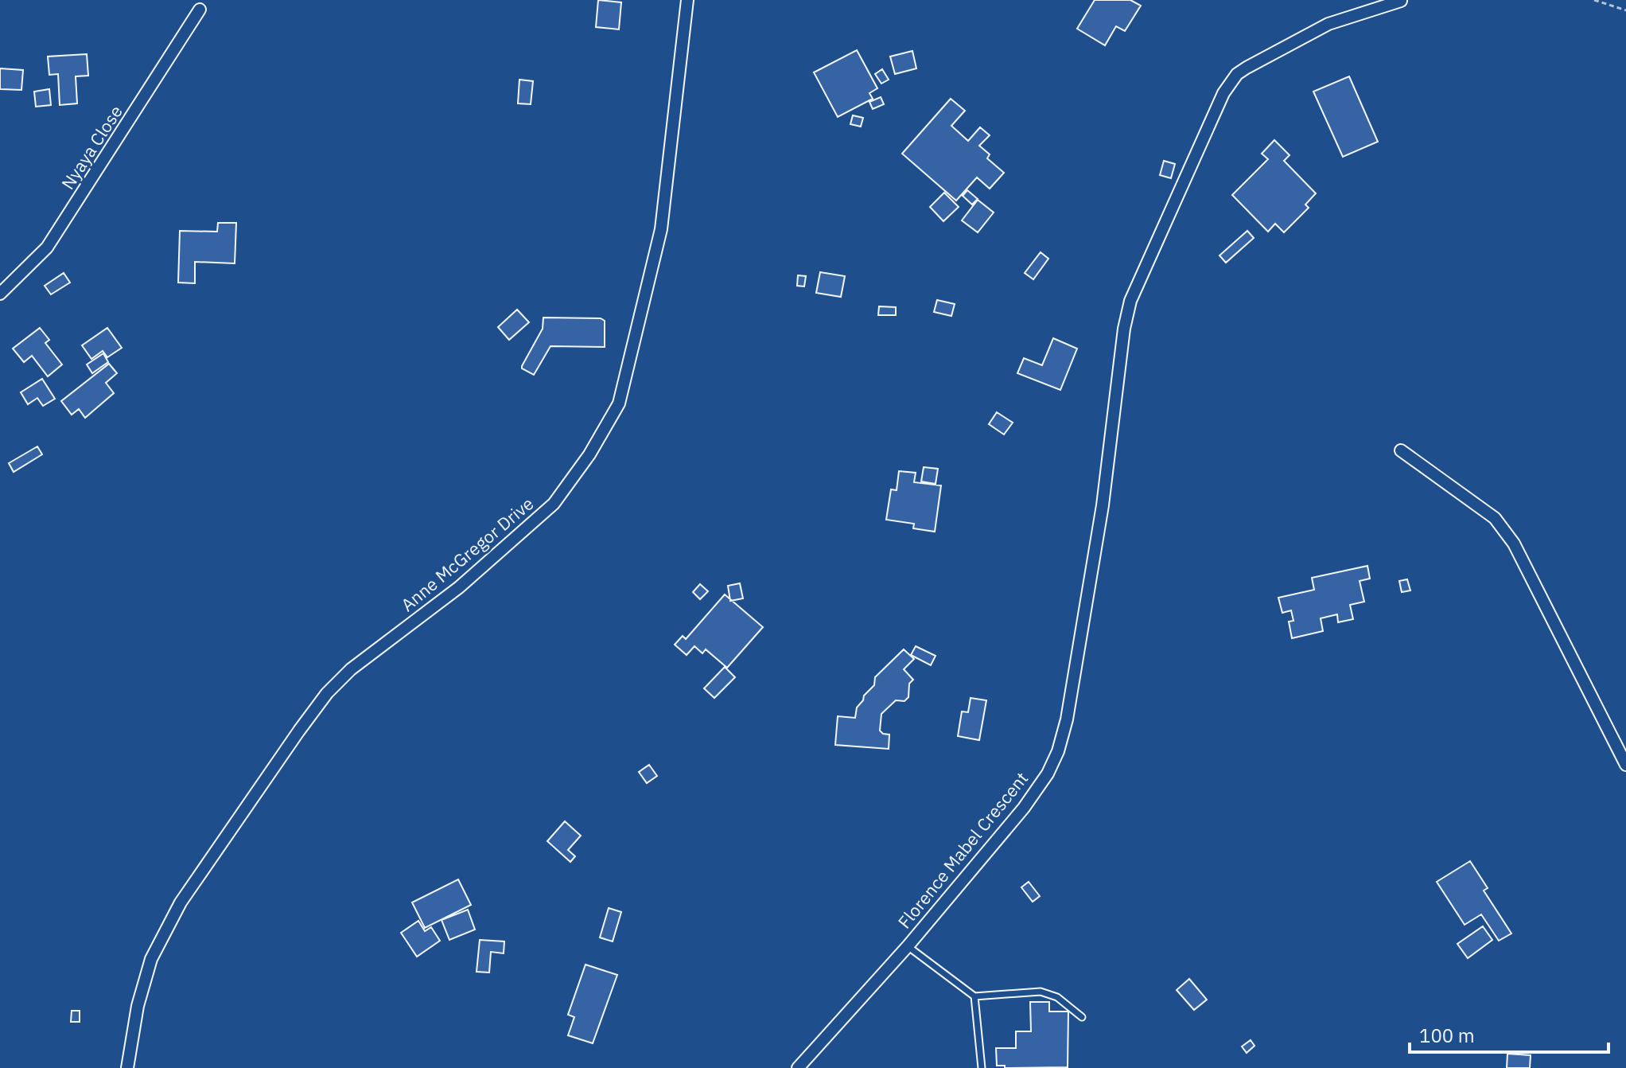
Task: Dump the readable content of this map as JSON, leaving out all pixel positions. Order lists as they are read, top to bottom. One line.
{"streets":{"street":["Nyaya Close","Anne McGregor Drive","Florence Mabel Crescent"]},"scale_bar":"100 m"}
